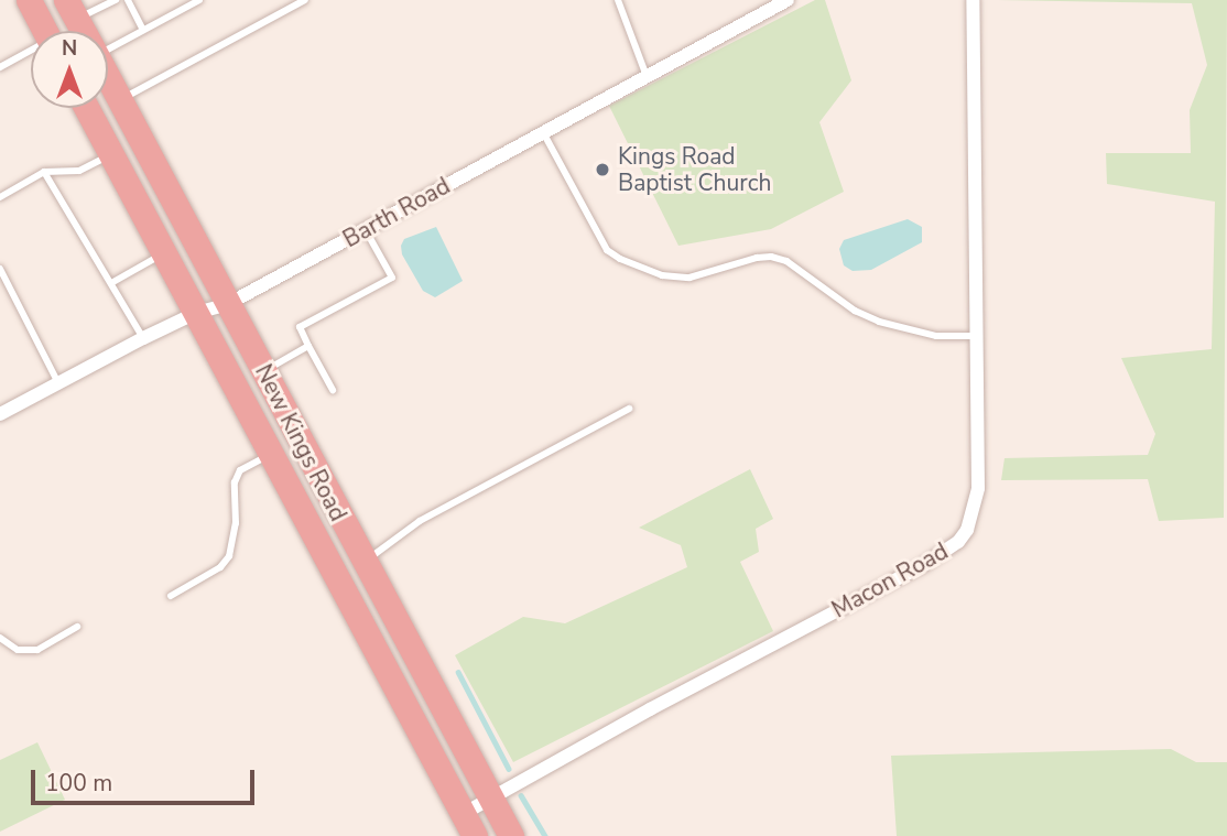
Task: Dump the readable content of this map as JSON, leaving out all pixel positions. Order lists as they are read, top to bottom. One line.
{"streets":{"highway":["New Kings Road"],"street":["Barth Road","Macon Road"]},"crossings":[["Barth Road","New Kings Road"],["New Kings Road","Macon Road"]],"places":["Kings Road Baptist Church"],"scale_bar":"100 m","north":"top"}
